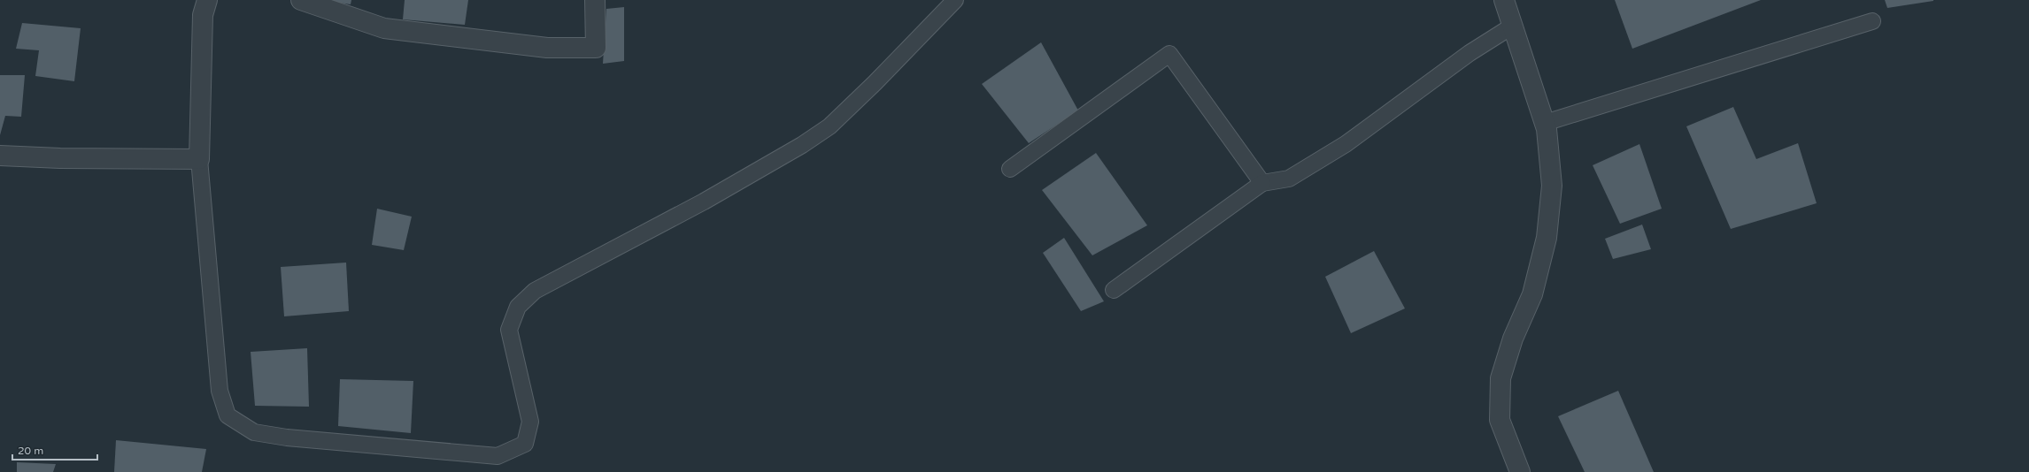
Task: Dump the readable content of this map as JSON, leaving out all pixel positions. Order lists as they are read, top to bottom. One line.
{"scale_bar":"20 m"}
